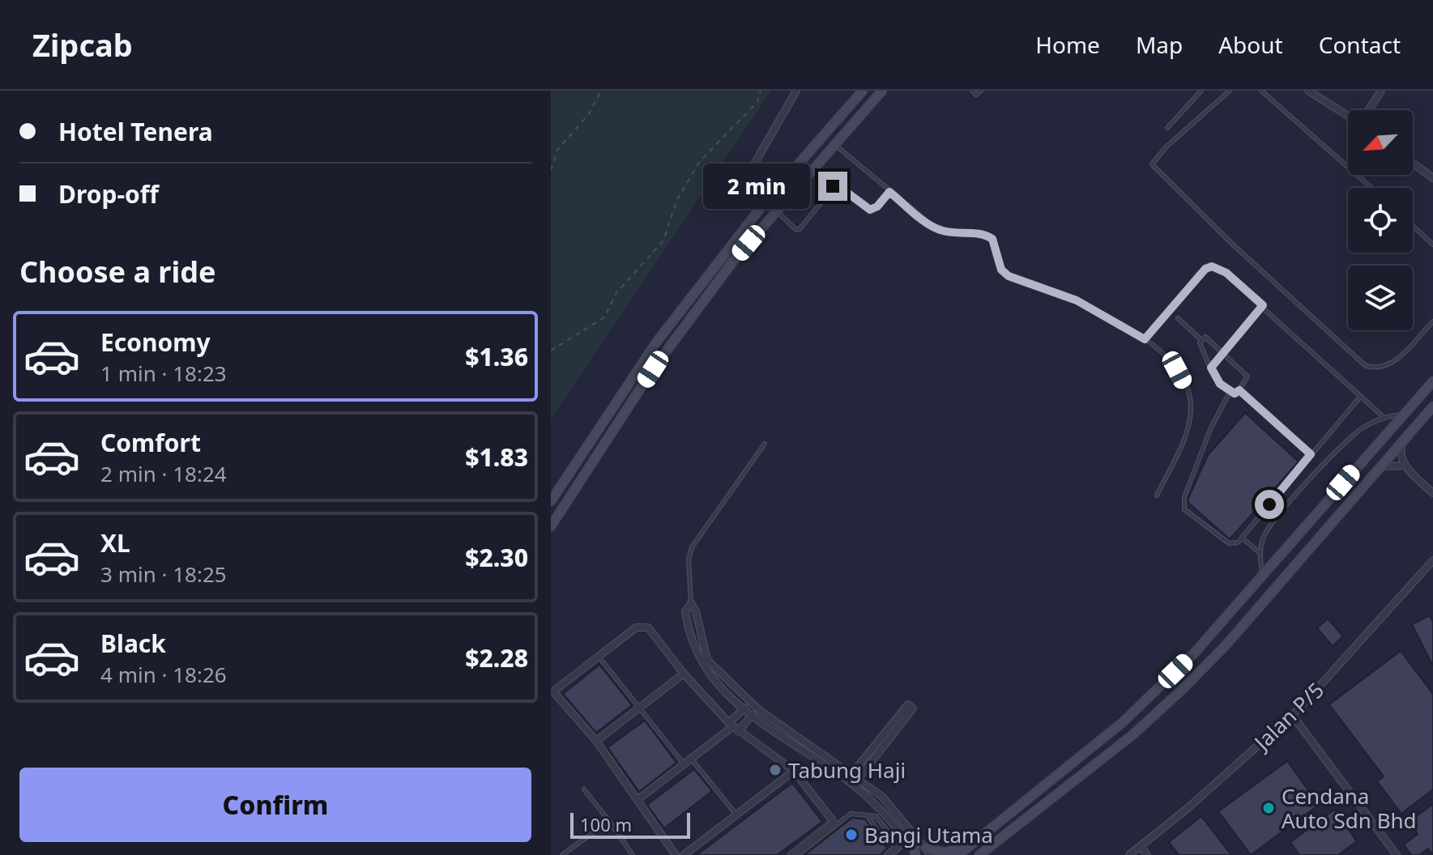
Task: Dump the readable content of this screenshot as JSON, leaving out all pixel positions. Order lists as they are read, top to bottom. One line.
{"streets":{"street":["Jalan P/5"]},"places":["Tabung Haji","Cendana Auto Sdn Bhd","Bangi Utama"],"scale_bar":"100 m","north":"bottom left","page":{"header":"Zipcab","nav":["Home","Map","About","Contact"],"banner":["Hotel Tenera","Drop-off"],"bubble":"2 min","heading":"Choose a ride","list":[{"name":"Economy","note":"1 min · 18:23","value":"$1.36"},{"name":"Comfort","note":"2 min · 18:24","value":"$1.83"},{"name":"XL","note":"3 min · 18:25","value":"$2.30"},{"name":"Black","note":"4 min · 18:26","value":"$2.28"}],"buttons":"Confirm","scale":"100 m"}}
